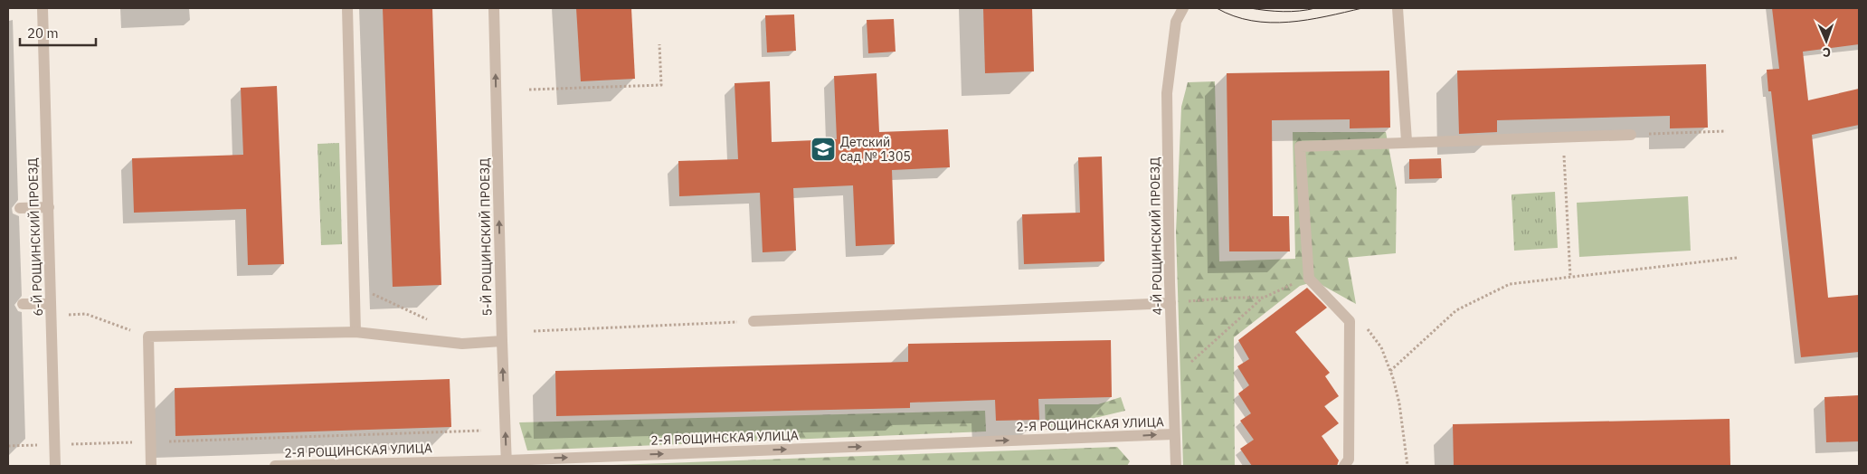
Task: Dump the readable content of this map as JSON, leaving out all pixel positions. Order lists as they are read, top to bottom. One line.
{"streets":{"street":["4-Й РОЩИНСКИЙ ПРОЕЗД","6-Й РОЩИНСКИЙ ПРОЕЗД","5-Й РОЩИНСКИЙ ПРОЕЗД","2-Я РОЩИНСКАЯ УЛИЦА"]},"crossings":[["4-Й РОЩИНСКИЙ ПРОЕЗД","2-Я РОЩИНСКАЯ УЛИЦА"],["5-Й РОЩИНСКИЙ ПРОЕЗД","2-Я РОЩИНСКАЯ УЛИЦА"]],"one_way":["5-Й РОЩИНСКИЙ ПРОЕЗД","2-Я РОЩИНСКАЯ УЛИЦА"],"places":{"school or university":["Детский сад № 1305"]},"scale_bar":"20 m","north":"bottom"}
